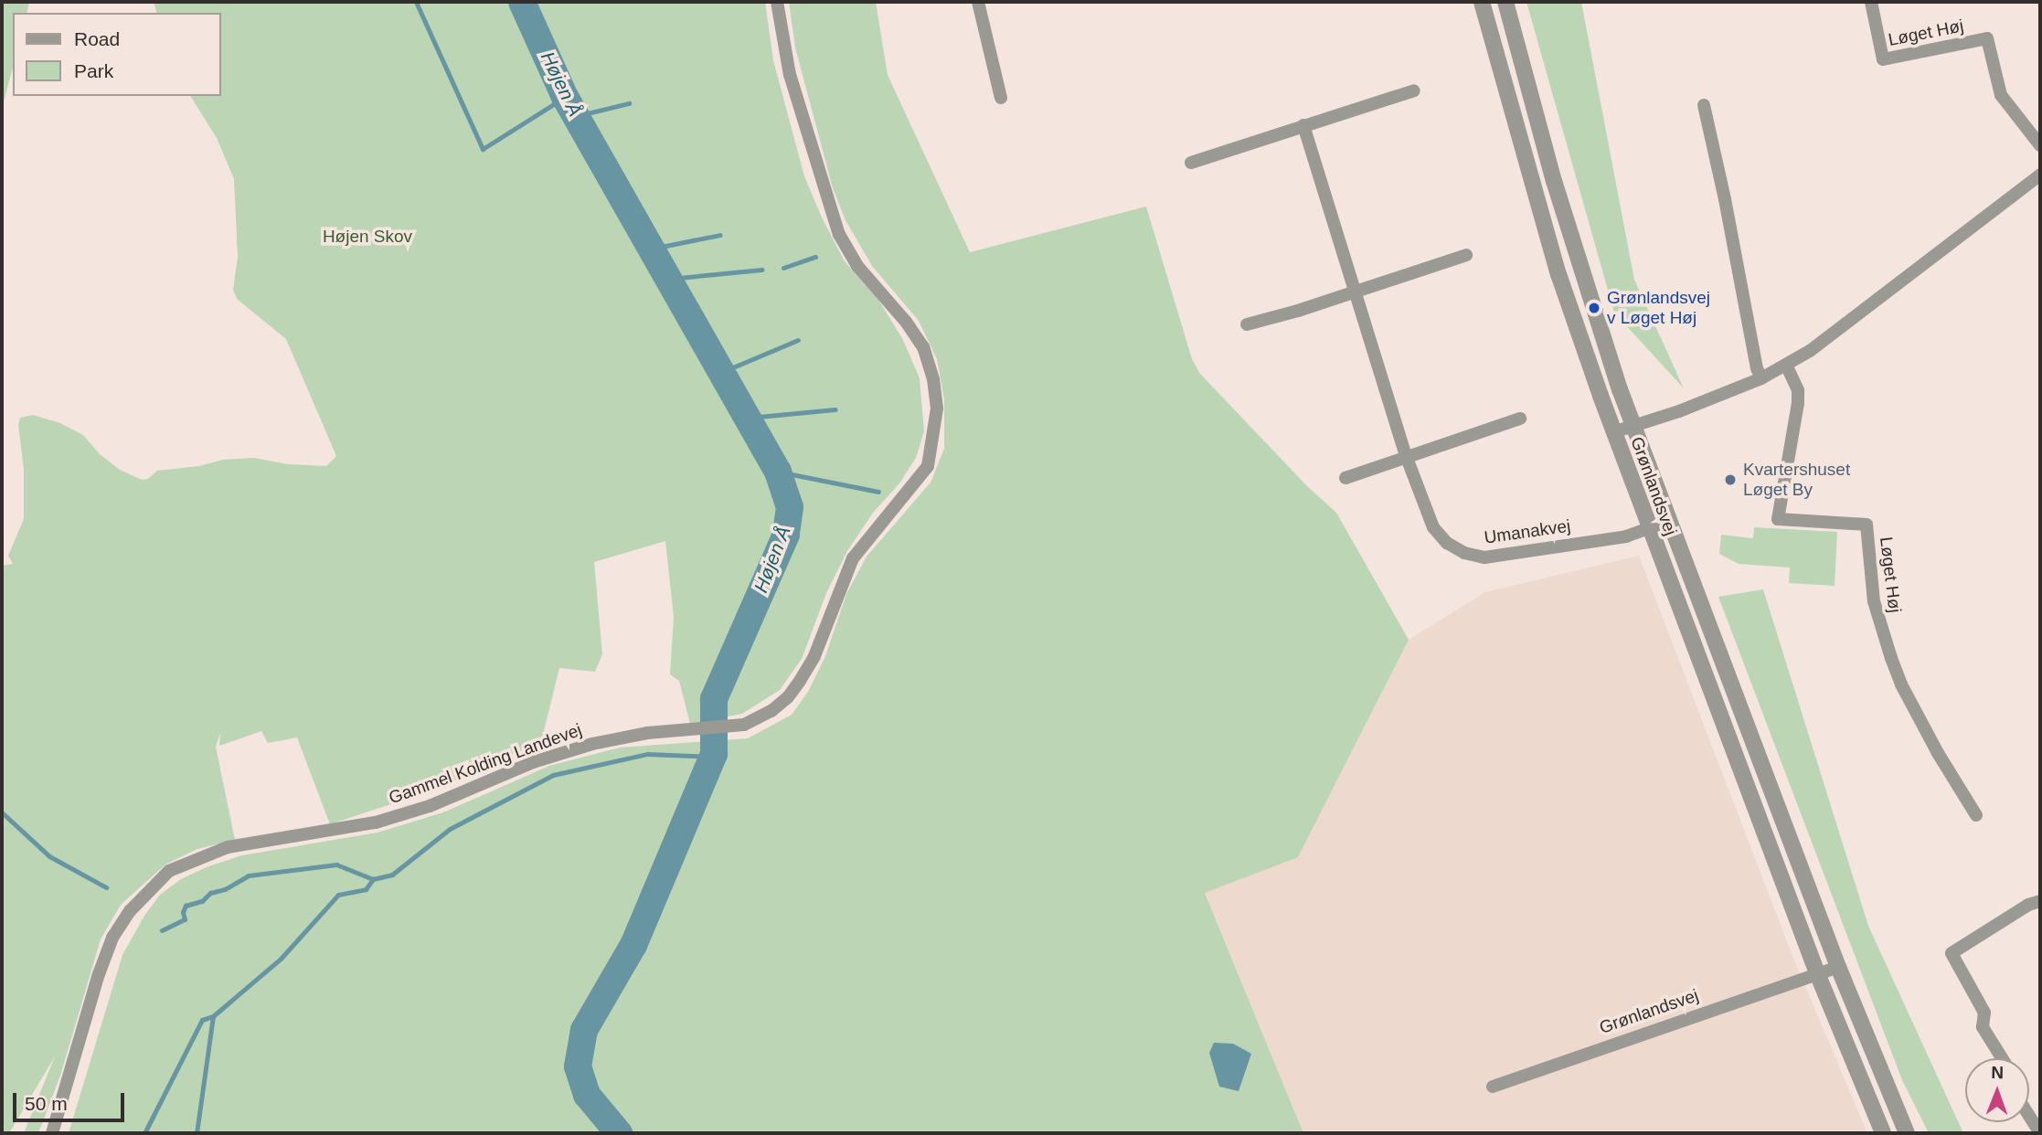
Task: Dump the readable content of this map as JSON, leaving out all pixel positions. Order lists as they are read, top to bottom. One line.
{"streets":{"street":["Løget Høj","Grønlandsvej","Umanakvej","Gammel Kolding Landevej"]},"crossings":[["Grønlandsvej","Umanakvej"]],"water":["Højen Å"],"parks":["Højen Skov"],"places":["Grønlandsvej v Løget Høj","Kvartershuset Løget By"],"legend":["Road","Park"],"scale_bar":"50 m","north":"top"}
